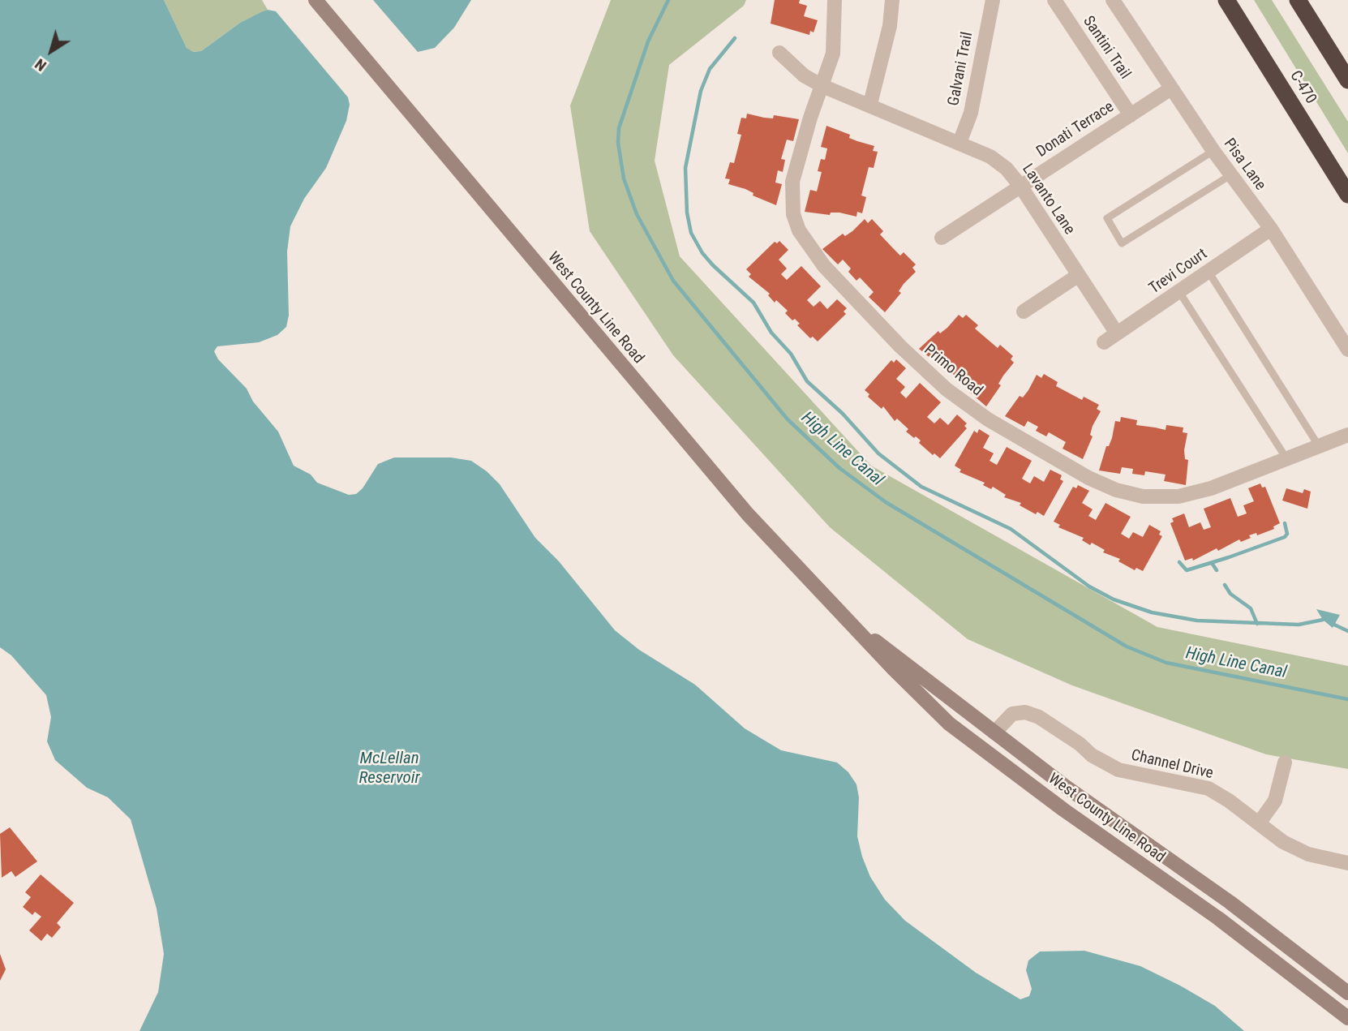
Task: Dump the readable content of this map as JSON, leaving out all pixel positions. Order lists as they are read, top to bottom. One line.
{"streets":{"highway":["C-470"],"main road":["West County Line Road"],"street":["Santini Trail","Galvani Trail","Donati Terrace","Pisa Lane","Lavanto Lane","Trevi Court","Primo Road","Channel Drive"]},"crossings":[["Santini Trail","Donati Terrace"],["Galvani Trail","Lavanto Lane"],["Donati Terrace","Pisa Lane"],["Donati Terrace","Lavanto Lane"],["Pisa Lane","Trevi Court"],["Lavanto Lane","Trevi Court"],["Lavanto Lane","Primo Road"],["West County Line Road","Channel Drive"]],"water":["High Line Canal","McLellan Reservoir"],"north":"bottom left"}
